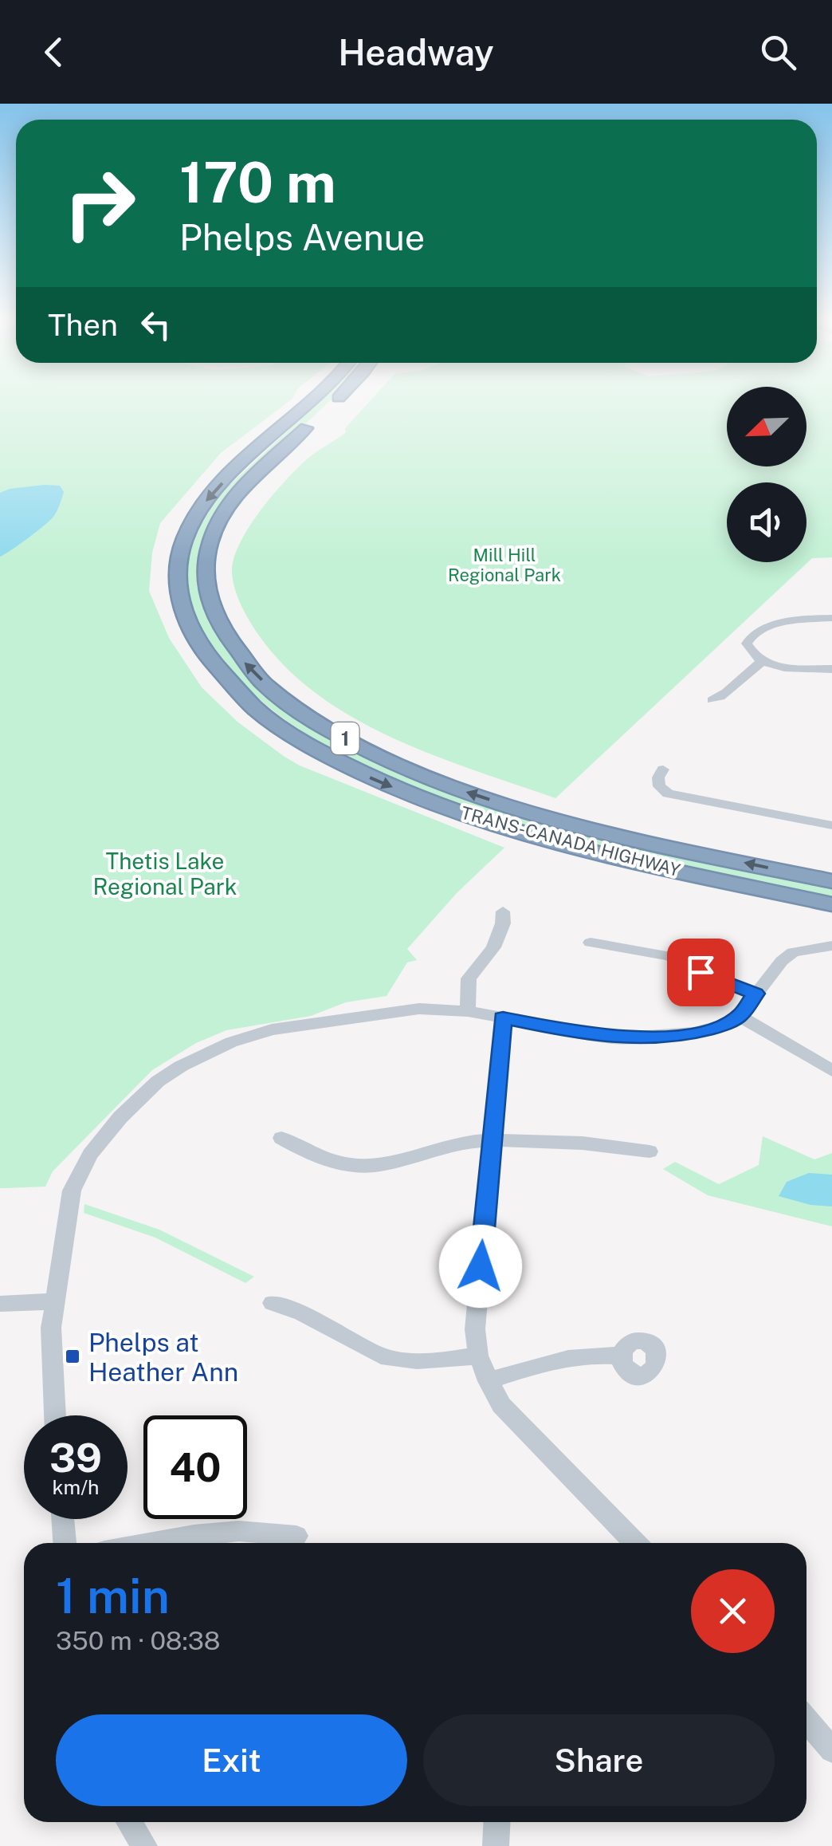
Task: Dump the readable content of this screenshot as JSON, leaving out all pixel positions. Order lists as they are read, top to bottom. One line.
{"streets":{"highway":["1","TRANS-CANADA HIGHWAY"]},"parks":["Mill Hill Regional Park","Thetis Lake Regional Park"],"places":{"transit":["Phelps at Heather Ann"]},"north":"bottom left","page":{"header":"Headway","turn":["170 m","Phelps Avenue"],"then":"Then","speed":"39 km/h","limit":"40","heading":["1 min","350 m · 08:38"],"buttons":["Exit","Share"]}}
